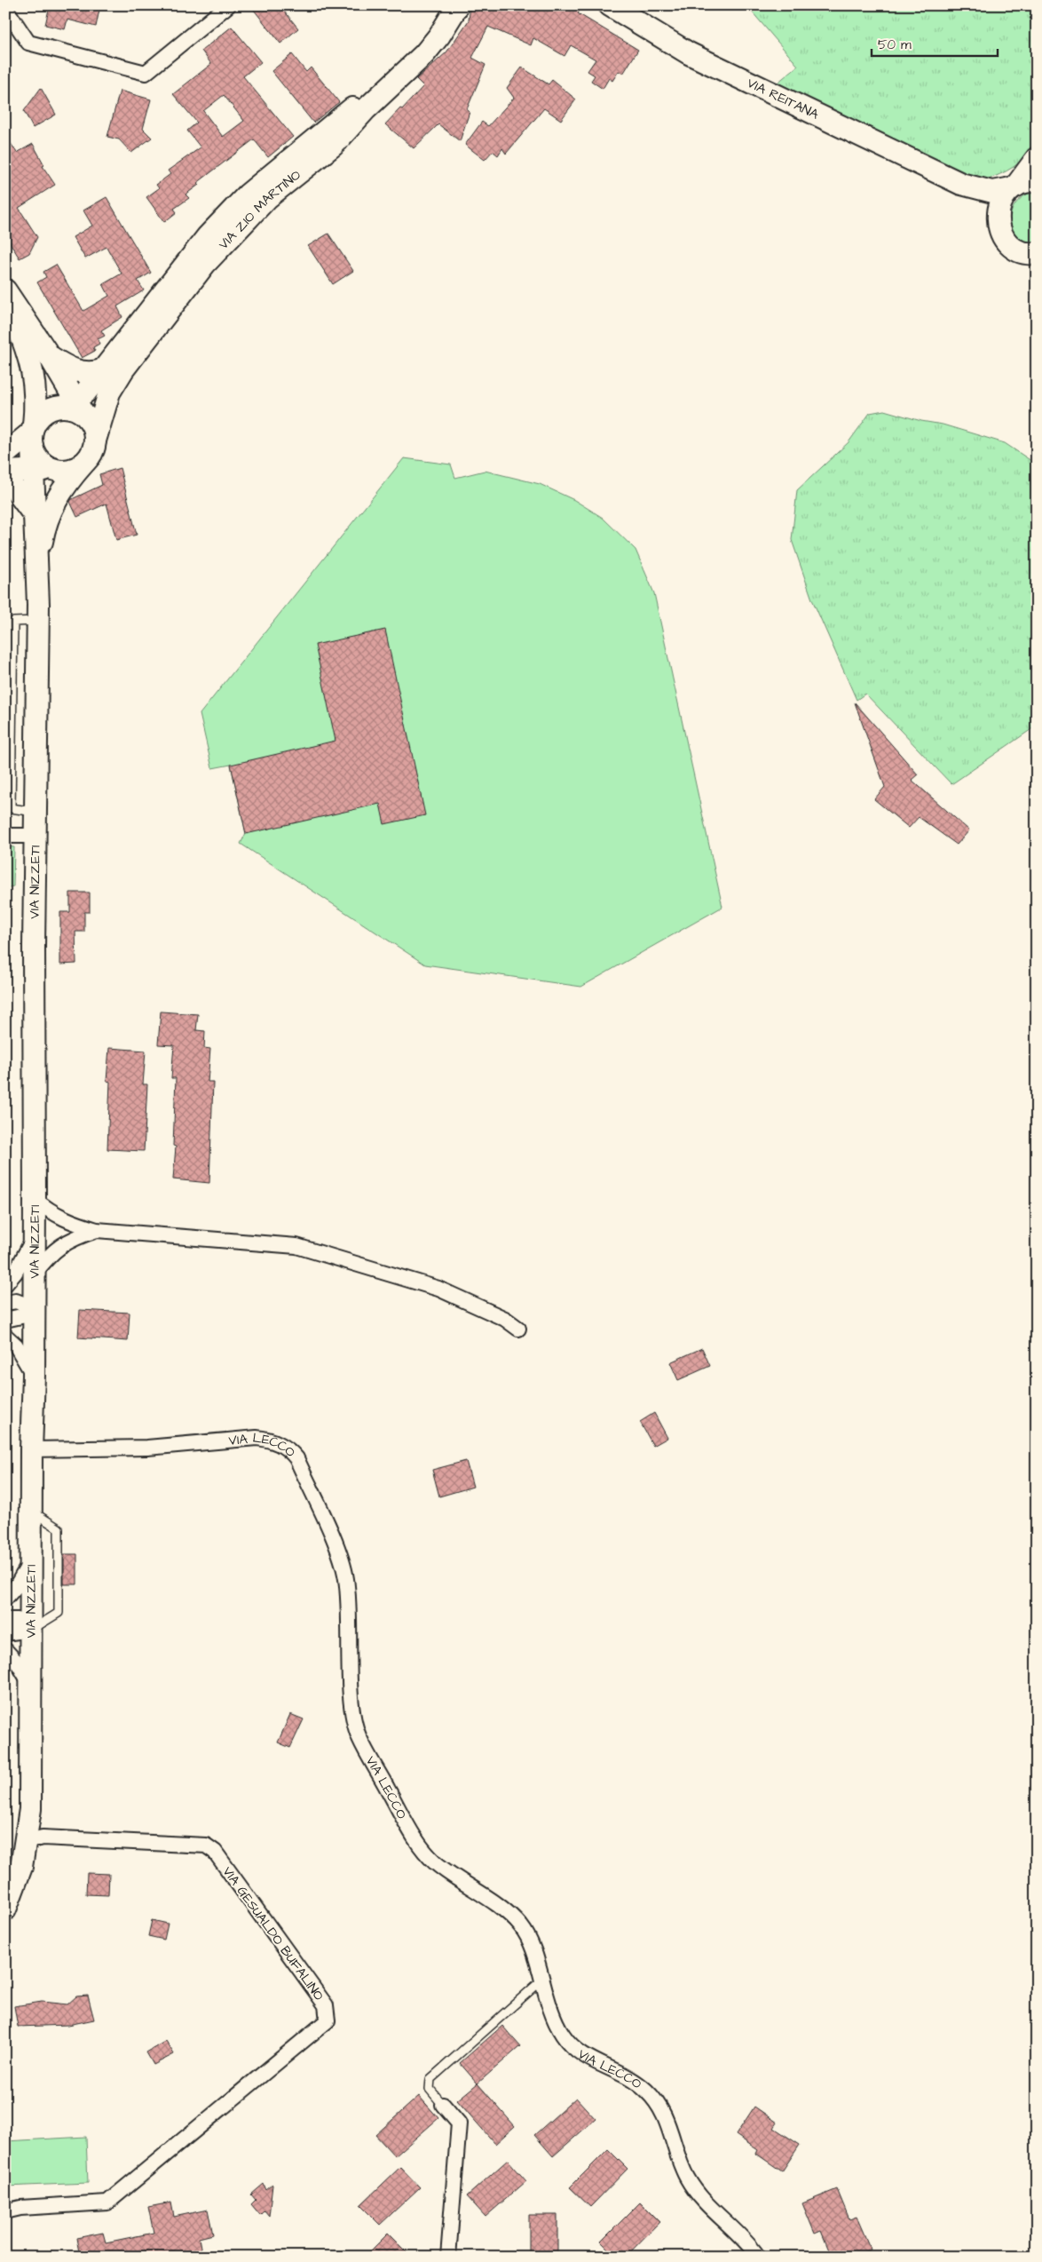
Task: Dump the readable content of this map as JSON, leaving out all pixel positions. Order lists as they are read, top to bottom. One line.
{"streets":{"street":["VIA REITANA","VIA ZIO MARTINO","VIA NIZZETI","VIA LECCO","VIA GESUALDO BUFALINO"]},"crossings":[["VIA NIZZETI","VIA LECCO"],["VIA NIZZETI","VIA GESUALDO BUFALINO"]],"scale_bar":"50 m"}
